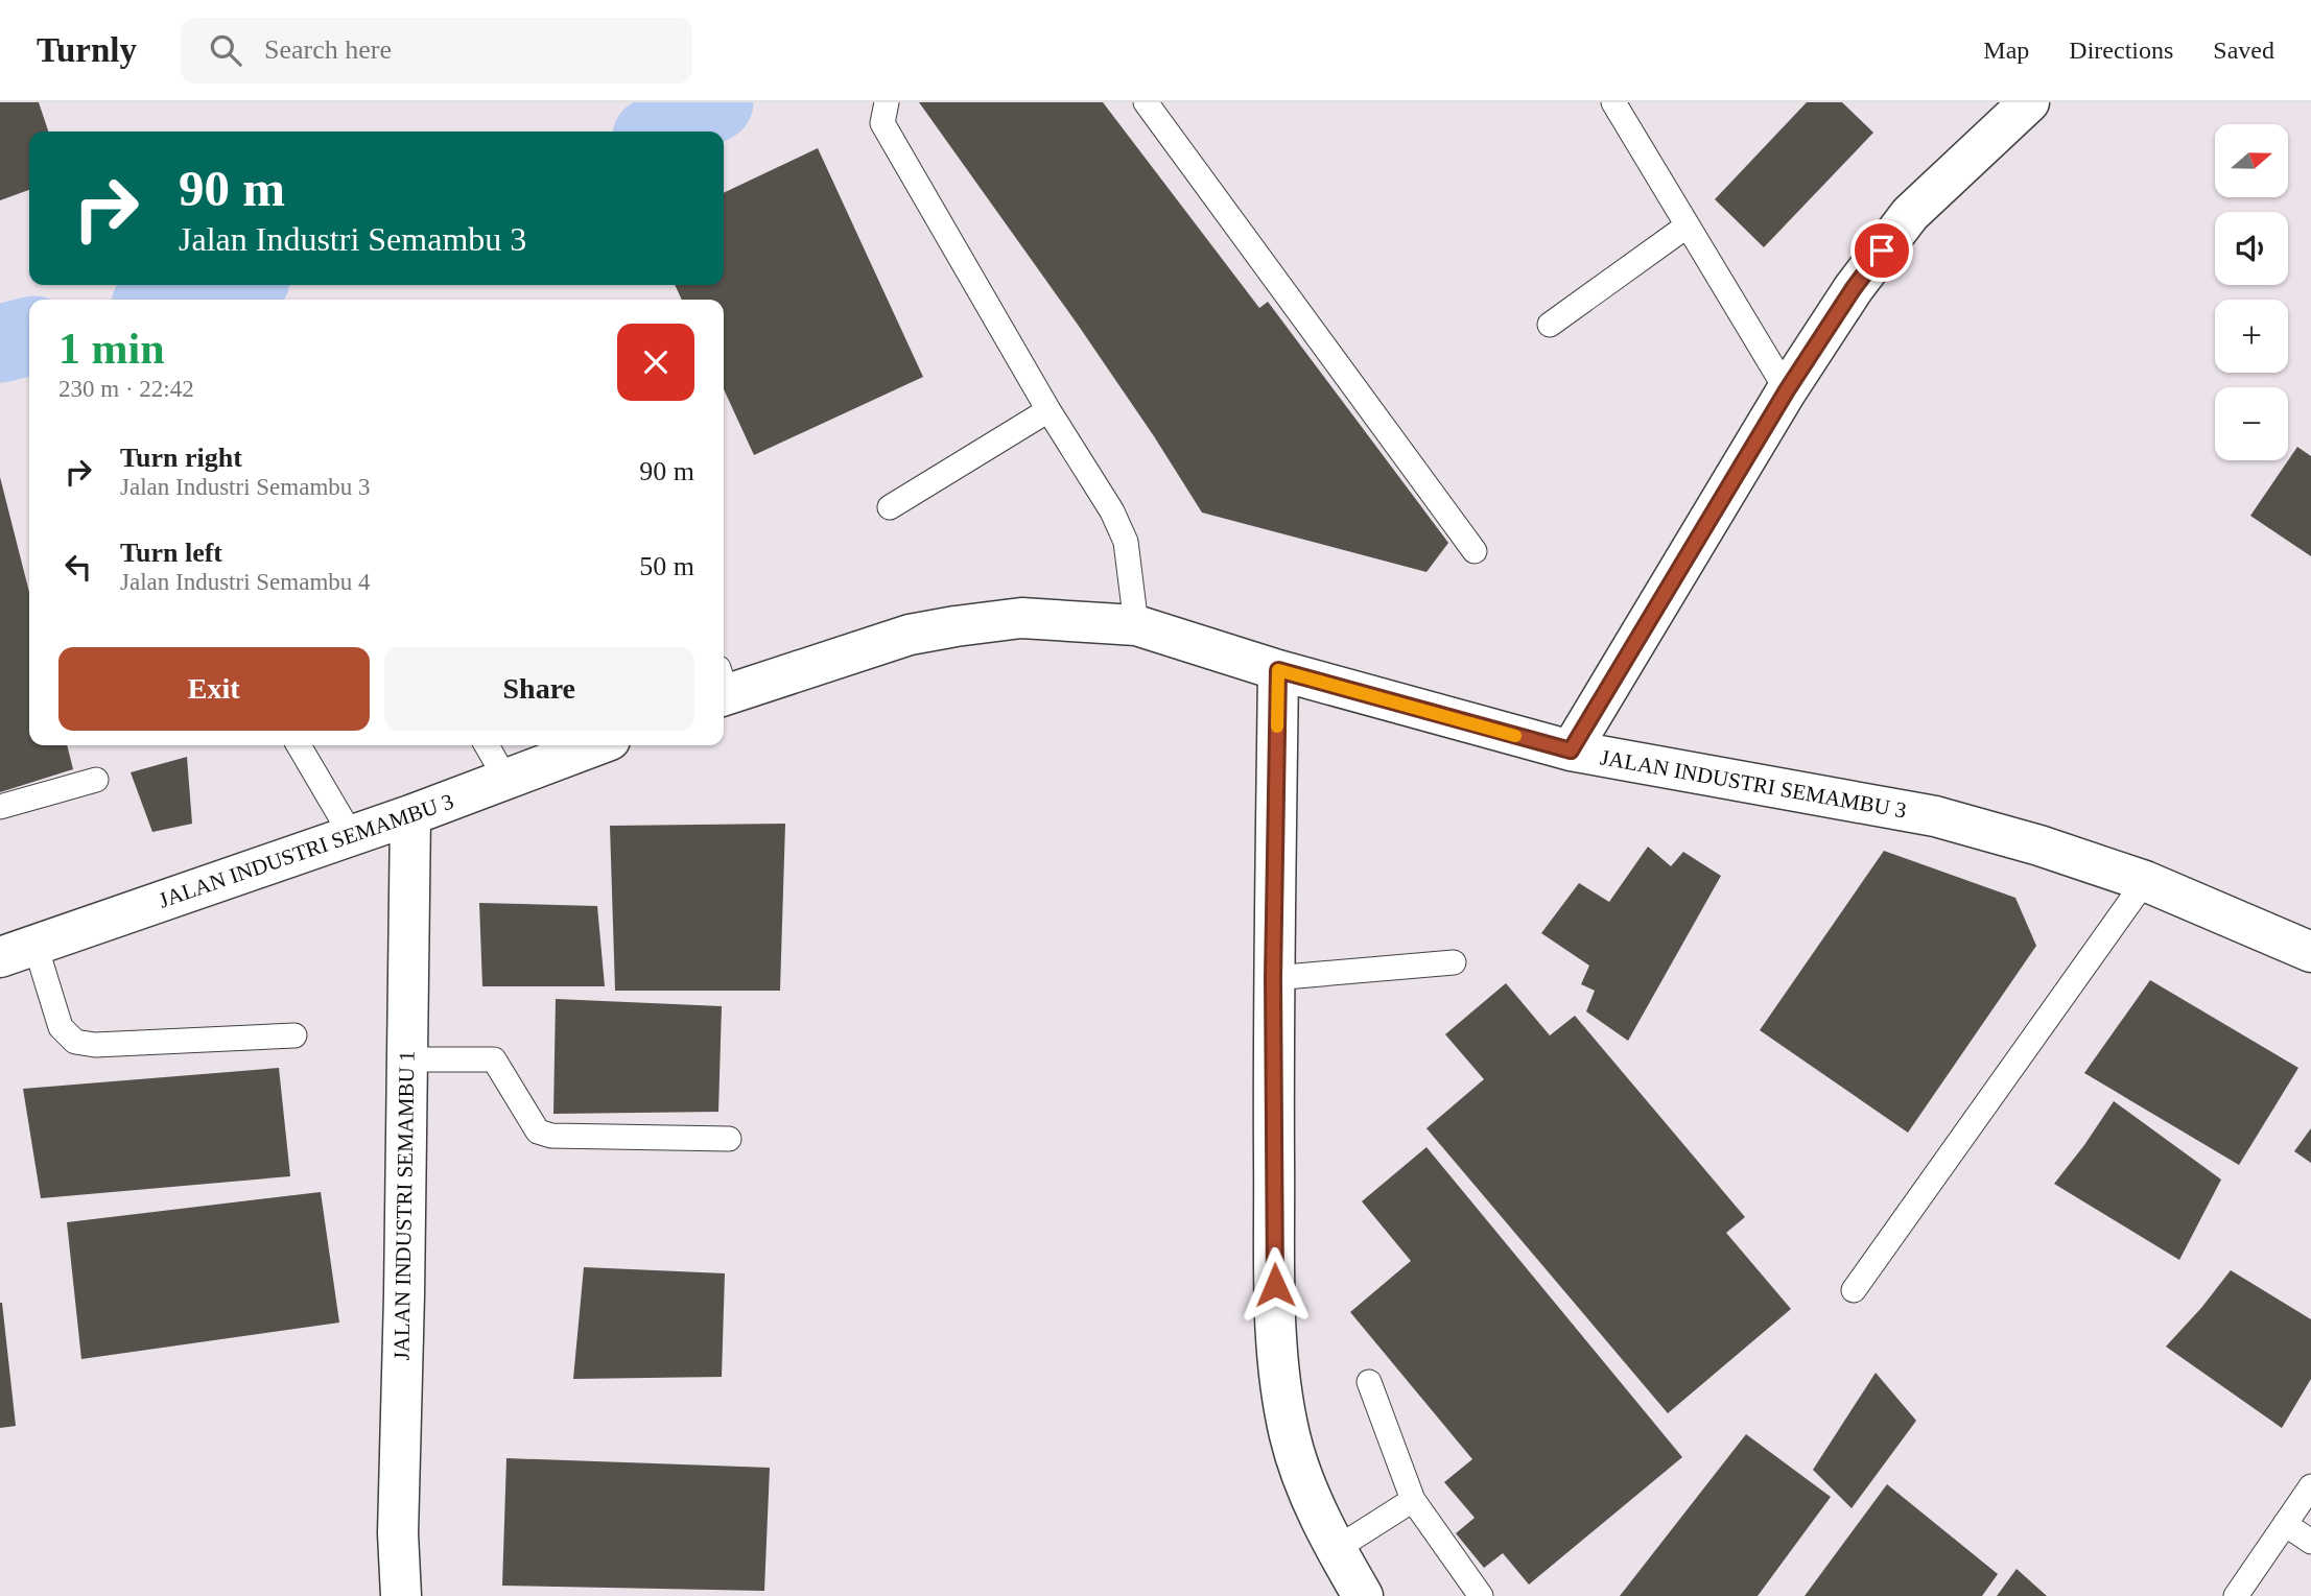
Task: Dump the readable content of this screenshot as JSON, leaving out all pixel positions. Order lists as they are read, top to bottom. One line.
{"streets":{"street":["JALAN INDUSTRI SEMAMBU 3","JALAN INDUSTRI SEMAMBU 1"]},"crossings":[["JALAN INDUSTRI SEMAMBU 3","JALAN INDUSTRI SEMAMBU 1"]],"north":"right","page":{"header":"Turnly","search":"Search here","nav":["Map","Directions","Saved"],"map_buttons":["+","−"],"turn":["90 m","Jalan Industri Semambu 3"],"heading":["1 min","230 m · 22:42"],"list":[{"name":"Turn right","note":"Jalan Industri Semambu 3","value":"90 m"},{"name":"Turn left","note":"Jalan Industri Semambu 4","value":"50 m"}],"buttons":["Exit","Share"]}}
